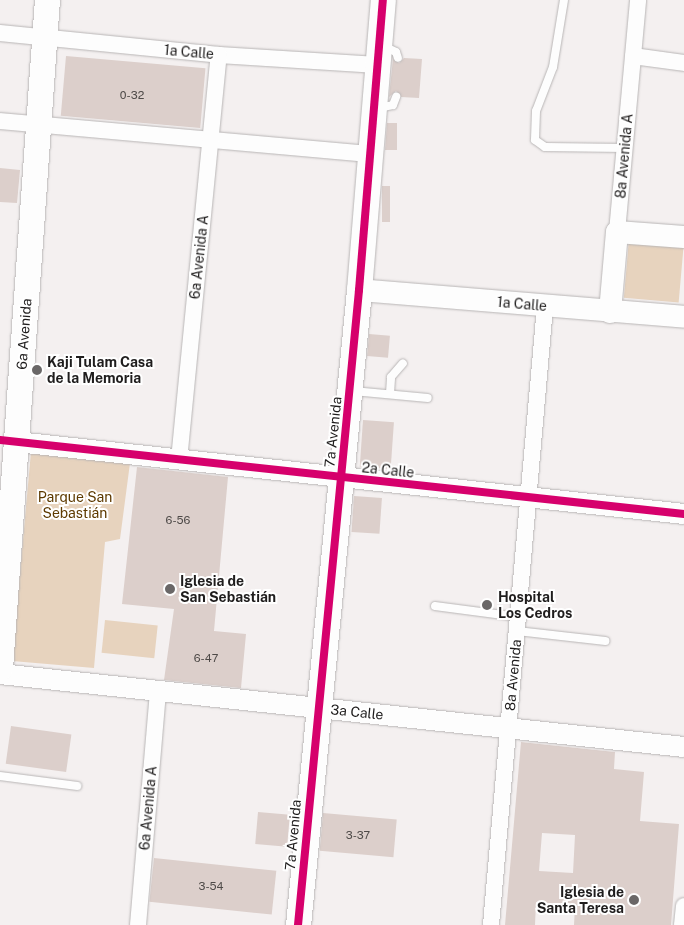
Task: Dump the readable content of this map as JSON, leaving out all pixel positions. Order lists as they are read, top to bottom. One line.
{"streets":{"main road":["1a Calle","8a Avenida A","6a Avenida","7a Avenida"],"street":["6a Avenida A","2a Calle","8a Avenida","3a Calle"]},"crossings":[["1a Calle","8a Avenida A"],["1a Calle","6a Avenida A"],["1a Calle","6a Avenida"],["1a Calle","7a Avenida"],["1a Calle","8a Avenida"],["6a Avenida A","2a Calle"],["6a Avenida A","3a Calle"],["6a Avenida","2a Calle"],["7a Avenida","2a Calle"],["7a Avenida","3a Calle"],["2a Calle","8a Avenida"],["8a Avenida","3a Calle"]],"parks":["Parque San Sebastián"],"places":["Kaji Tulam Casa de la Memoria","Iglesia de San Sebastián","Hospital Los Cedros","Iglesia de Santa Teresa"],"house_numbers":["0-32","6-56","6-47","3-37","3-54"]}
